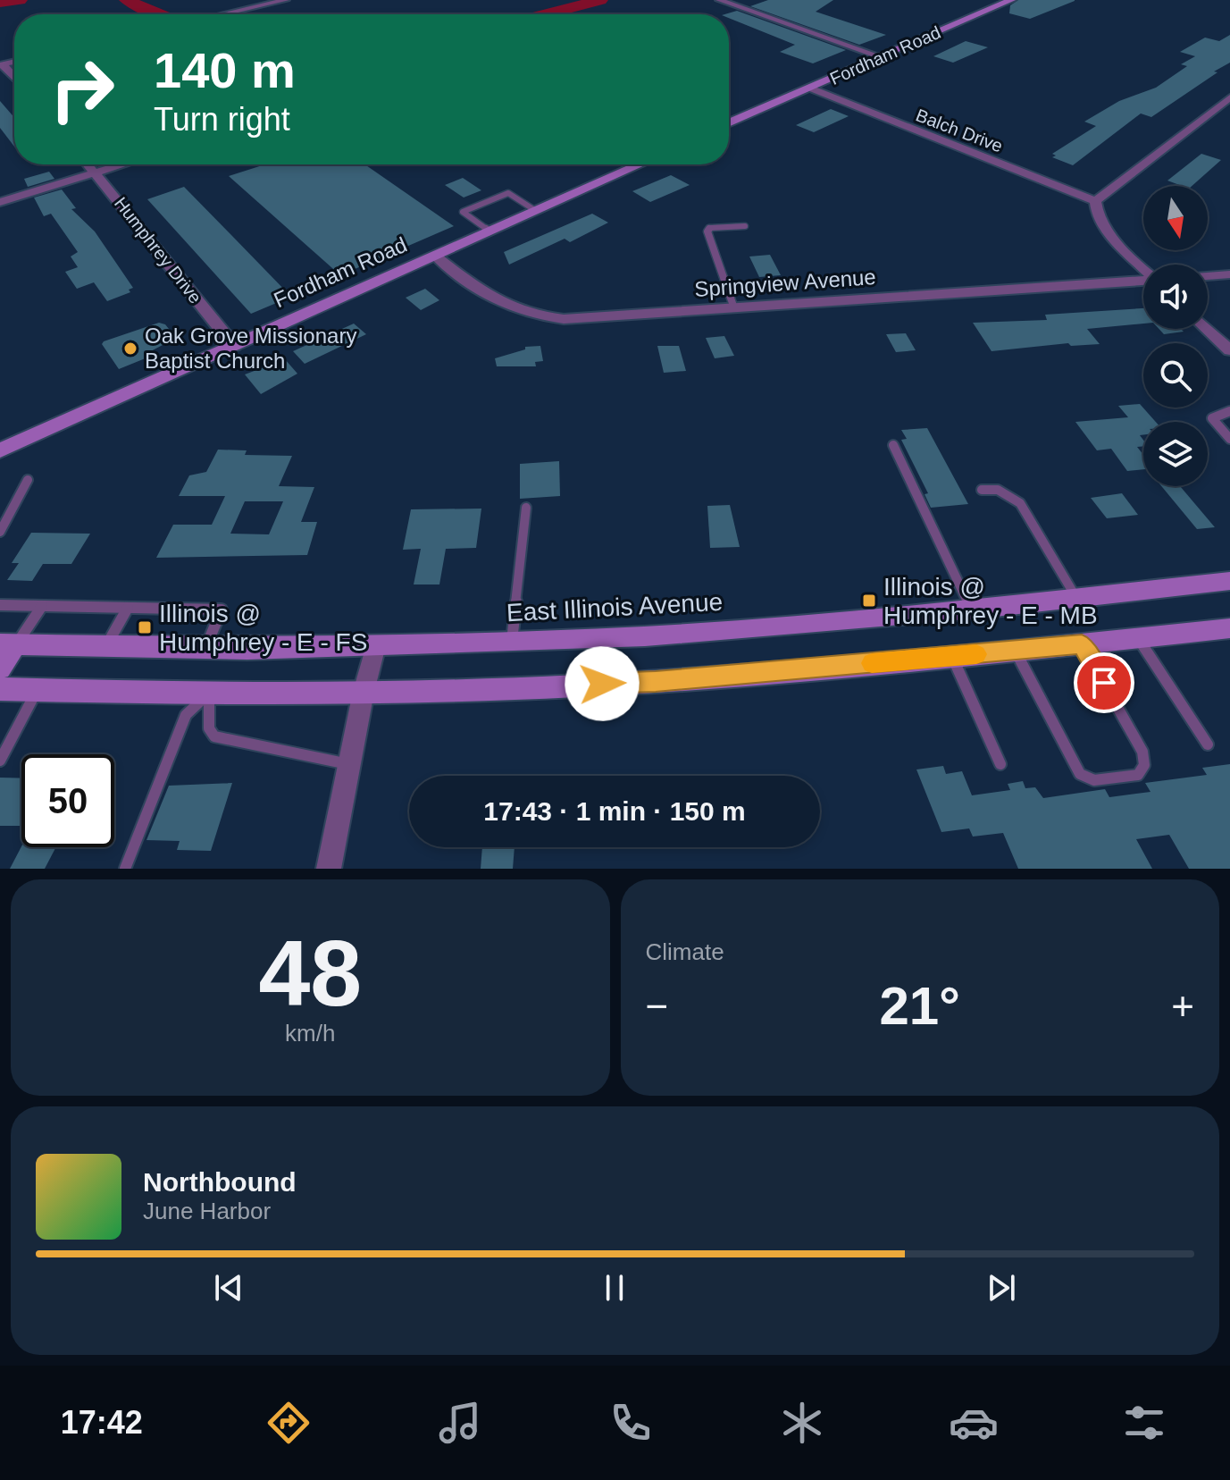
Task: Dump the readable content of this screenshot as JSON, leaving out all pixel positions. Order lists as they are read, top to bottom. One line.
{"streets":{"main road":["Fordham Road","East Illinois Avenue"],"street":["Balch Drive","Humphrey Drive","Springview Avenue"]},"crossings":[["Fordham Road","Balch Drive"],["Fordham Road","Humphrey Drive"],["Fordham Road","Springview Avenue"]],"places":{"other":["Oak Grove Missionary Baptist Church"],"transit":["Illinois @ Humphrey - E - MB","Illinois @ Humphrey - E - FS"]},"north":"bottom","page":{"turn":["140 m","Turn right"],"limit":"50","trip":"17:43 · 1 min · 150 m","tile":[["48","km/h"],"Climate"],"heat":["−","21°","+"],"song":["Northbound","June Harbor"],"tabs":"17:42"}}
